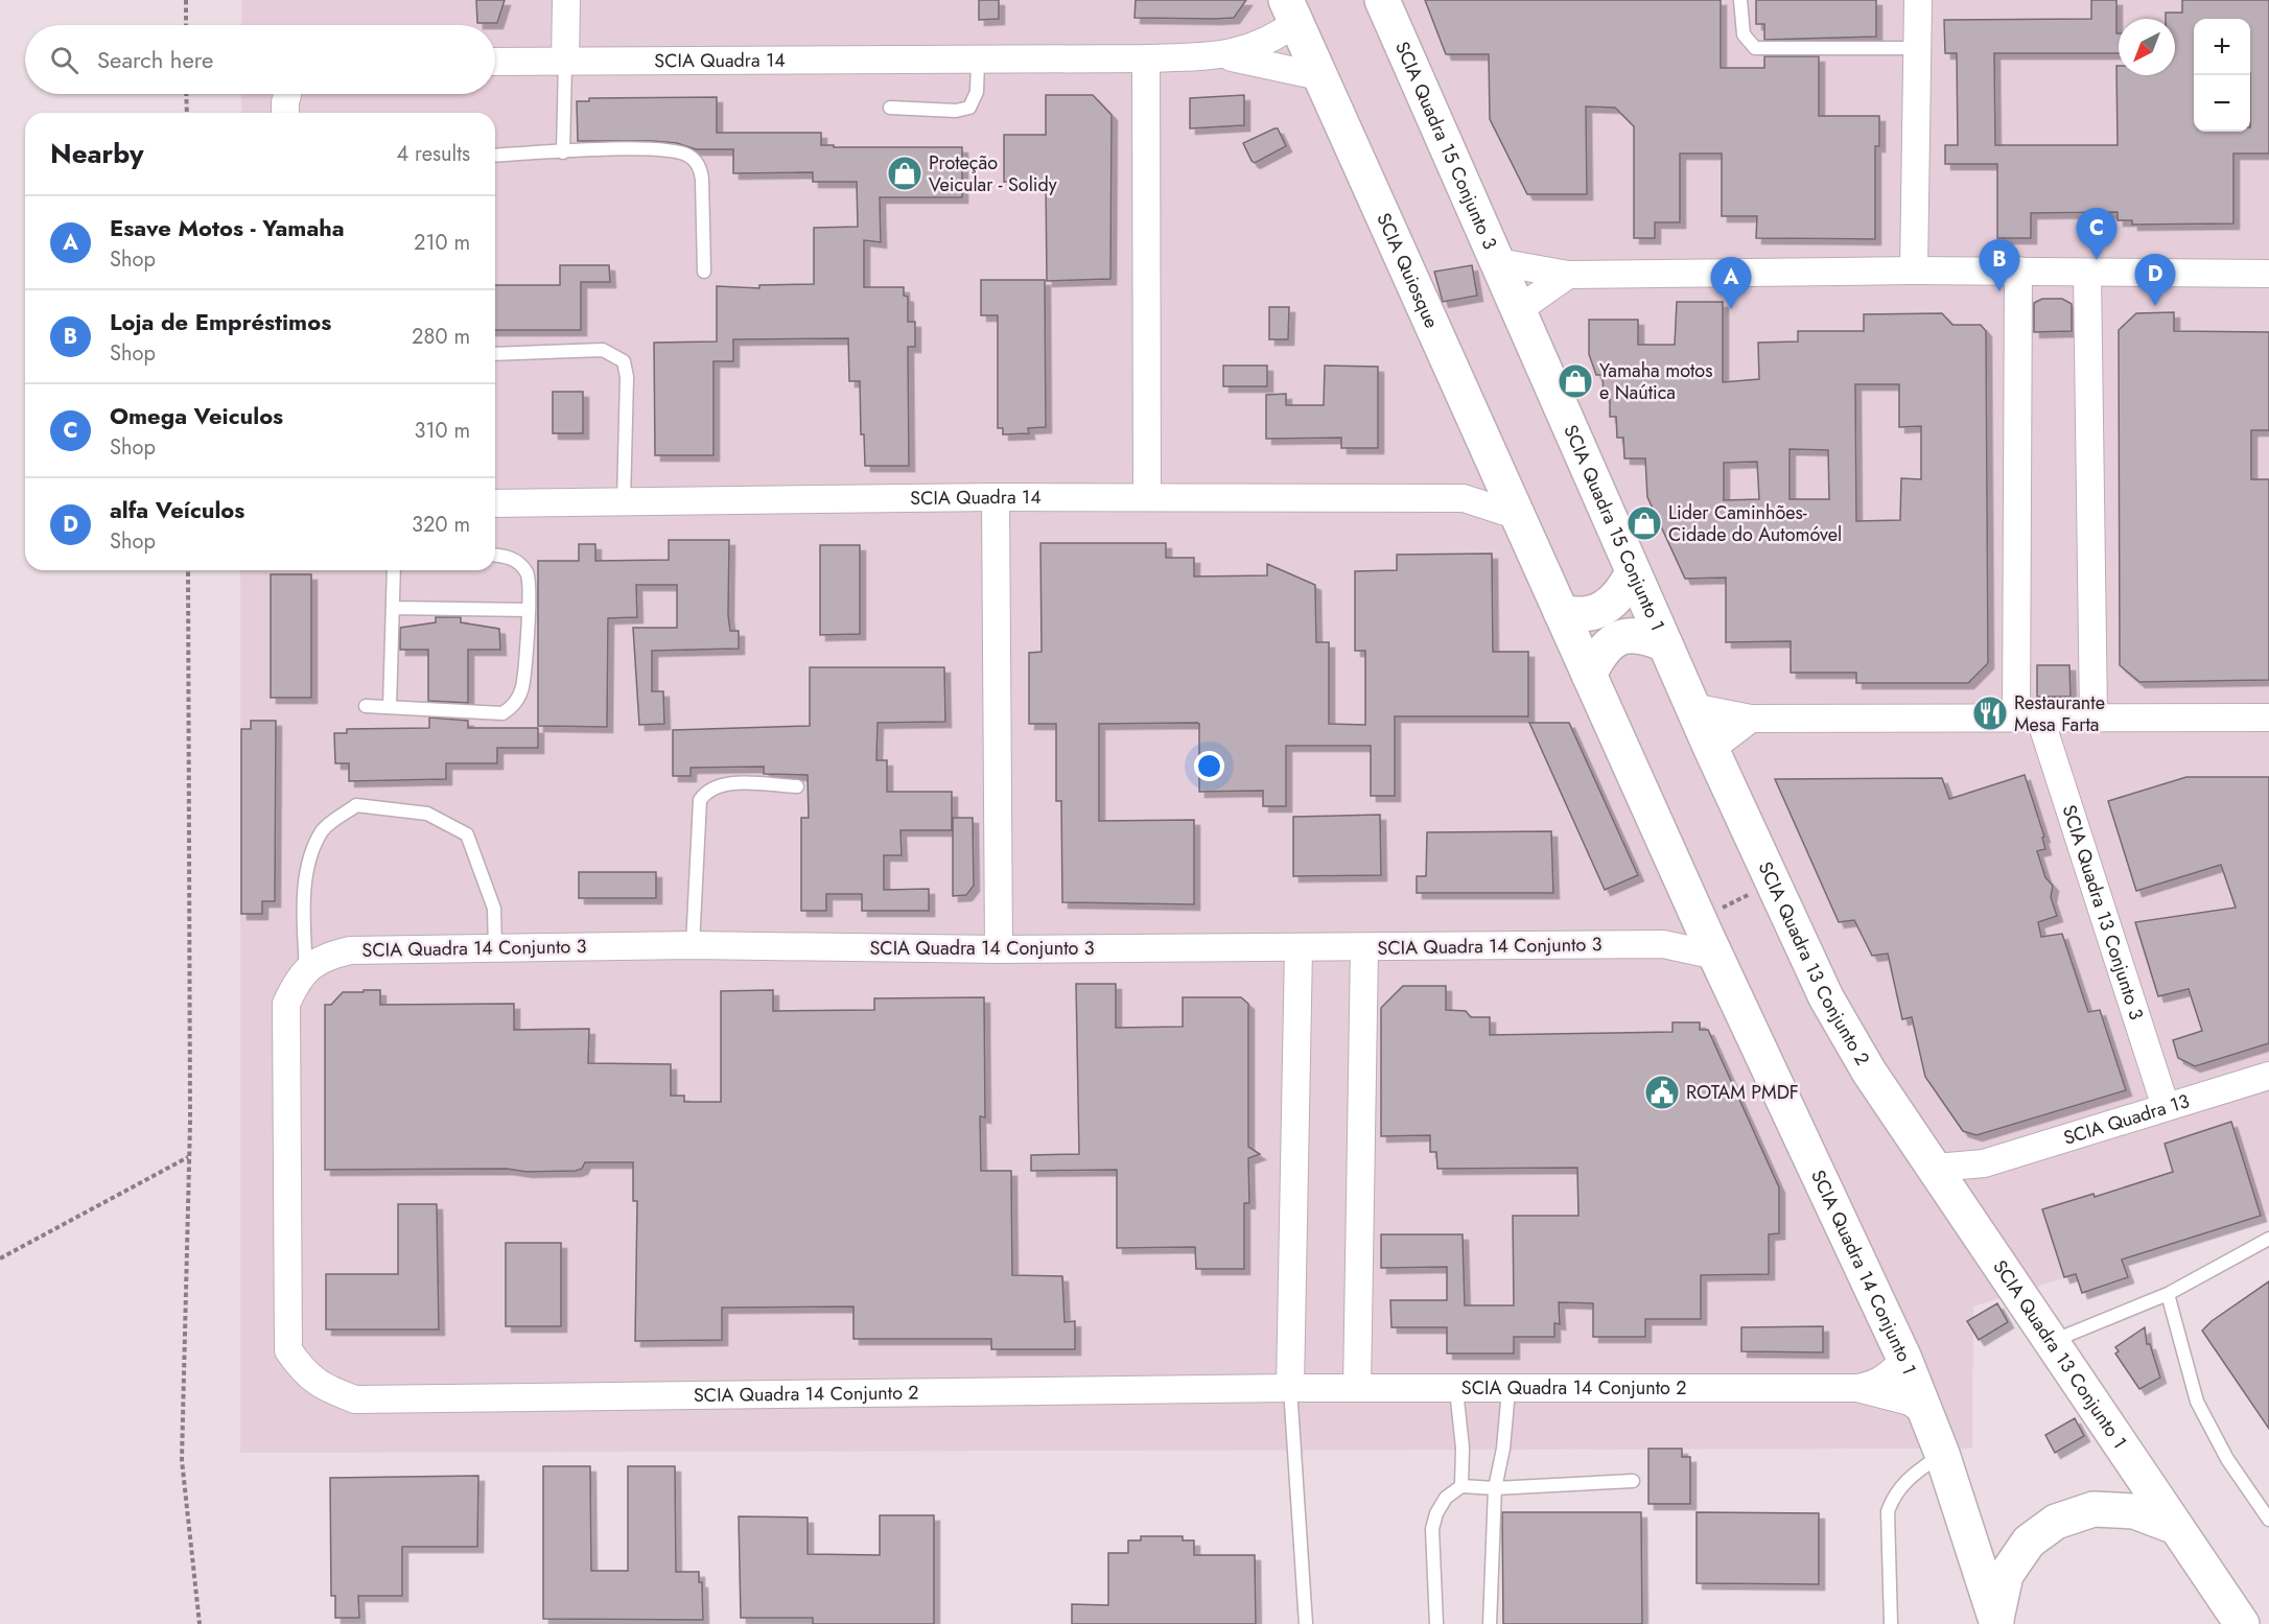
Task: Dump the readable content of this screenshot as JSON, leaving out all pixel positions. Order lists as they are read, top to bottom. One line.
{"streets":{"main road":["SCIA Quadra 15 Conjunto 3","SCIA Quiosque","SCIA Quadra 15 Conjunto 1","SCIA Quadra 13 Conjunto 2","SCIA Quadra 14 Conjunto 1","SCIA Quadra 13 Conjunto 1"],"street":["SCIA Quadra 14","SCIA Quadra 13 Conjunto 3","SCIA Quadra 14 Conjunto 3","SCIA Quadra 13","SCIA Quadra 14 Conjunto 2"]},"crossings":[["SCIA Quadra 14","SCIA Quiosque"],["SCIA Quadra 15 Conjunto 3","SCIA Quadra 15 Conjunto 1"],["SCIA Quadra 15 Conjunto 1","SCIA Quadra 13 Conjunto 2"],["SCIA Quadra 13 Conjunto 3","SCIA Quadra 13"],["SCIA Quadra 14 Conjunto 3","SCIA Quadra 14 Conjunto 1"],["SCIA Quadra 14 Conjunto 3","SCIA Quadra 14 Conjunto 2"],["SCIA Quadra 13 Conjunto 2","SCIA Quadra 13"],["SCIA Quadra 13 Conjunto 2","SCIA Quadra 13 Conjunto 1"],["SCIA Quadra 13","SCIA Quadra 13 Conjunto 1"]],"places":{"shop":["Proteção Veicular - Solidy","Yamaha motos e Naútica","Lider Caminhões- Cidade do Automóvel"],"restaurant":["Restaurante Mesa Farta"],"public building":["ROTAM PMDF"]},"north":"bottom left","page":{"map_buttons":["+","−"],"search":"Search here","heading":["Nearby","4 results"],"list":[{"mark":"A","name":"Esave Motos - Yamaha","note":"Shop","value":"210 m"},{"mark":"B","name":"Loja de Empréstimos","note":"Shop","value":"280 m"},{"mark":"C","name":"Omega Veiculos","note":"Shop","value":"310 m"},{"mark":"D","name":"alfa Veículos","note":"Shop","value":"320 m"}],"pins":["C","B","D","A"]}}
